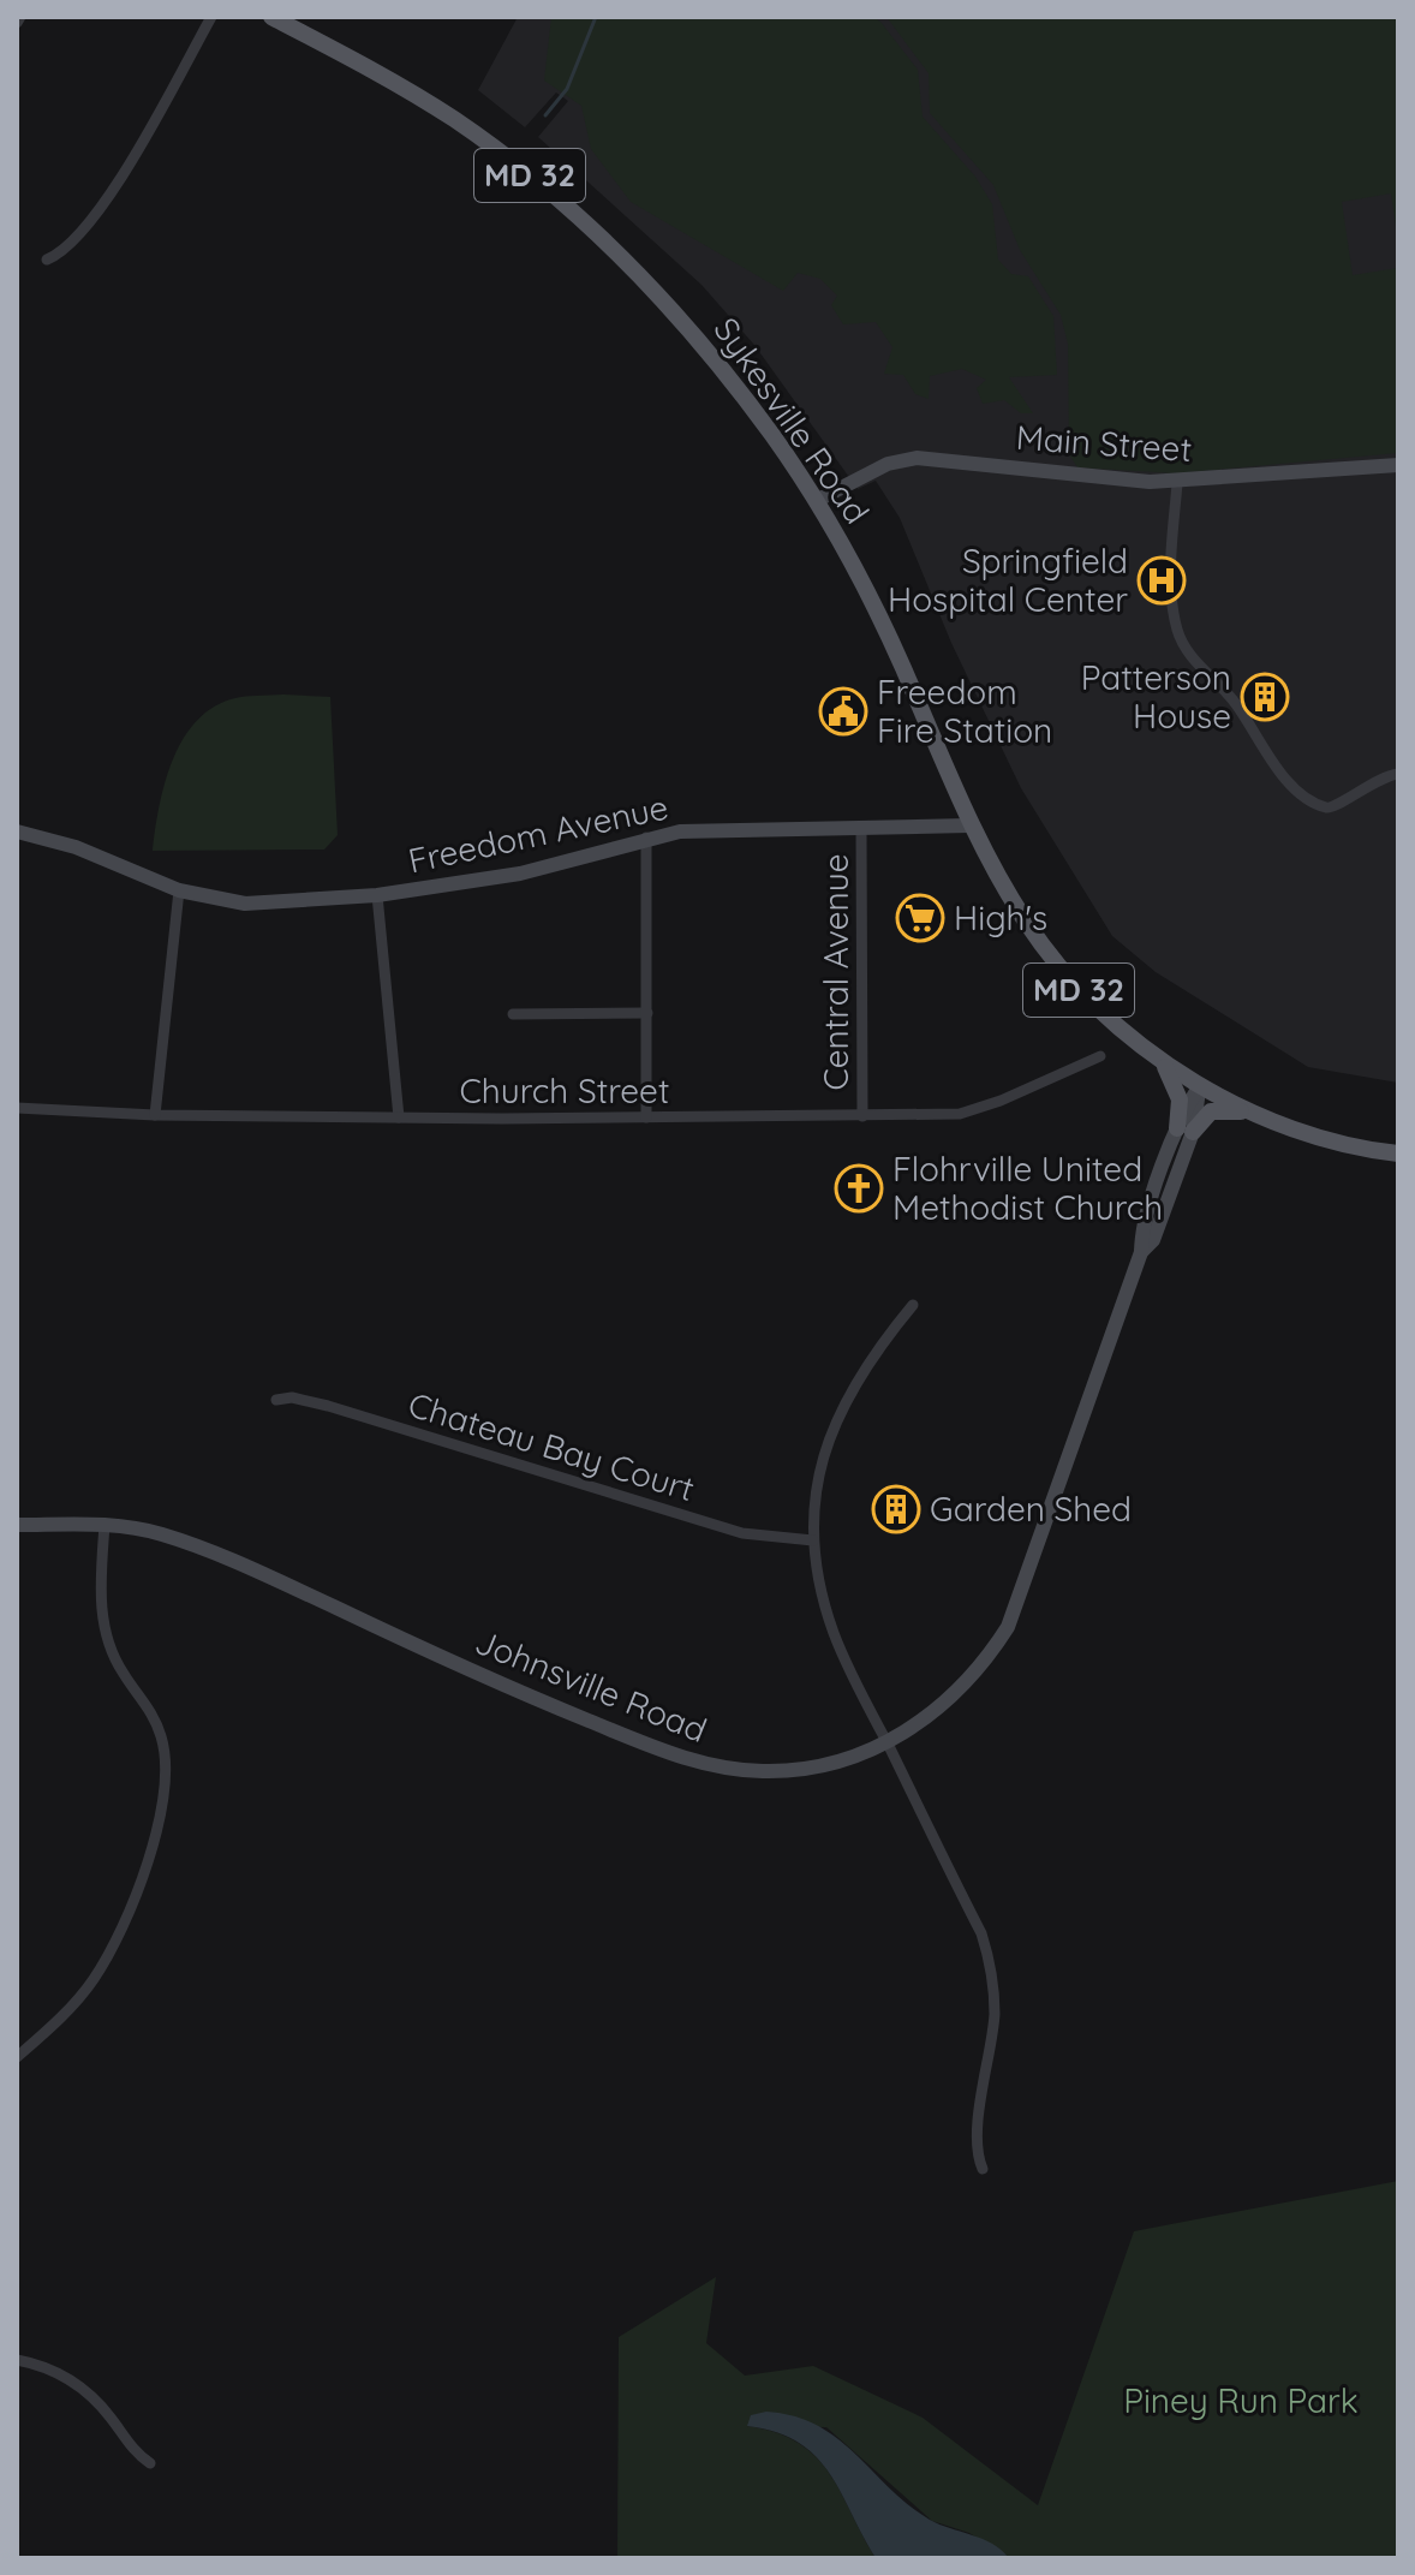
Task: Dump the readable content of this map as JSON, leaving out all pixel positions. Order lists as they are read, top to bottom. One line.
{"streets":{"main road":["MD 32","Sykesville Road"],"street":["Main Street","Freedom Avenue","Central Avenue","Church Street","Chateau Bay Court","Johnsville Road"]},"crossings":[["Sykesville Road","Main Street"],["Sykesville Road","Freedom Avenue"],["Sykesville Road","Johnsville Road"],["Freedom Avenue","Central Avenue"],["Central Avenue","Church Street"]],"parks":["Piney Run Park"],"places":{"hospital":["Springfield Hospital Center"],"building":["Patterson House","Garden Shed"],"public building":["Freedom Fire Station"],"supermarket":["High's"],"church":["Flohrville United Methodist Church"]}}
